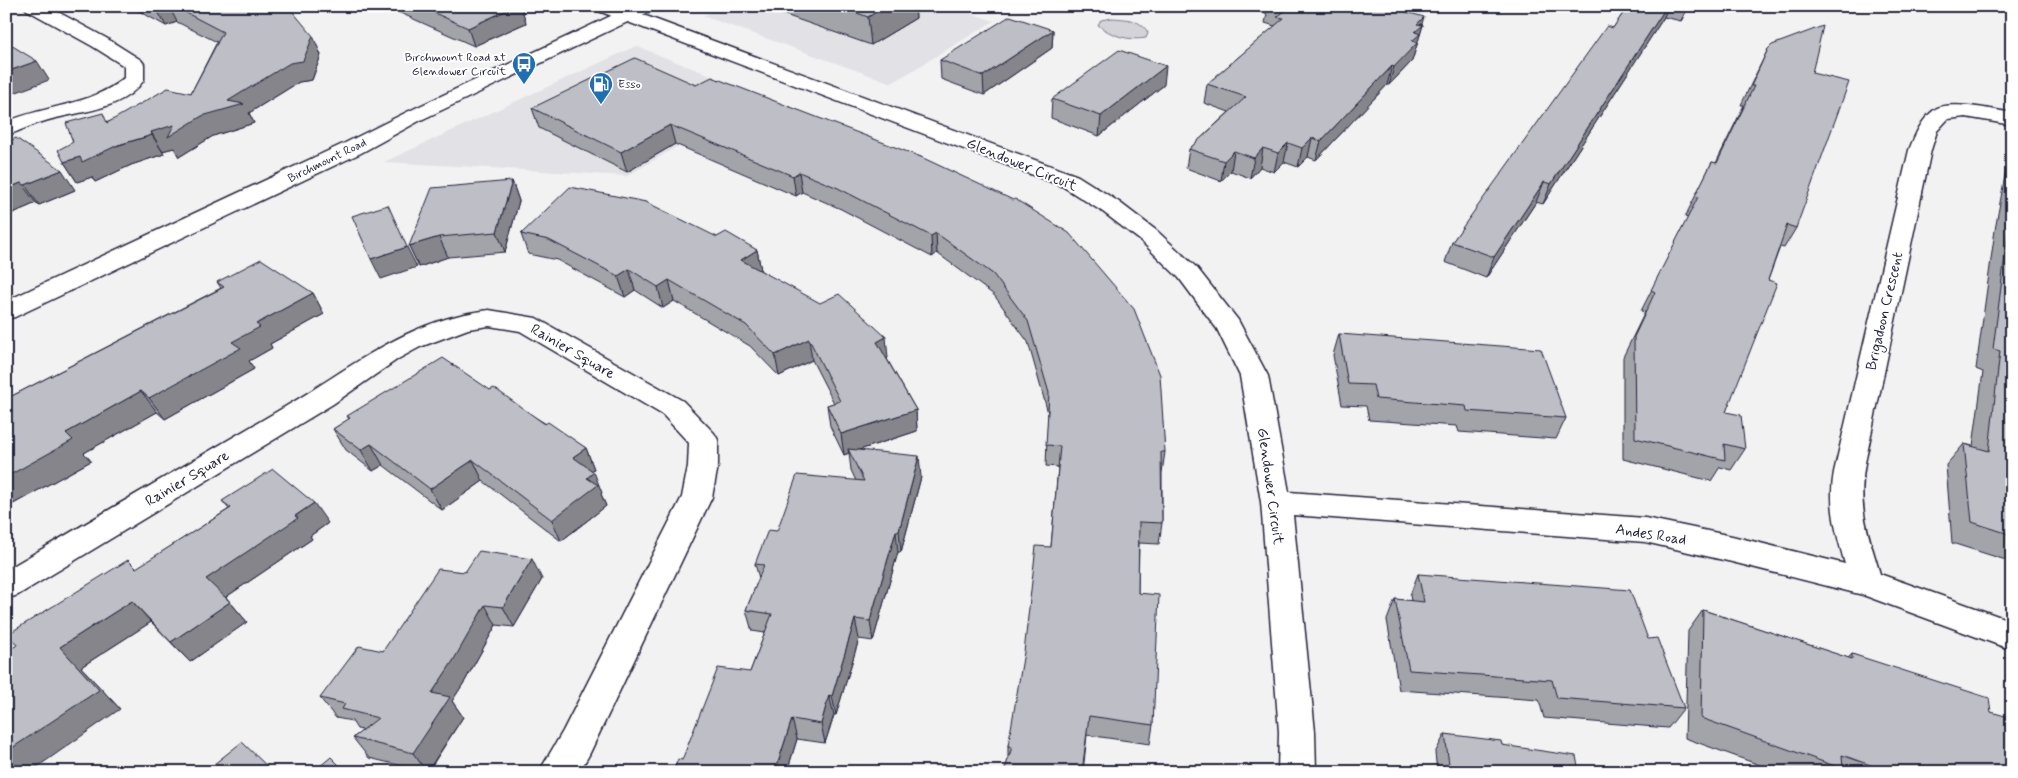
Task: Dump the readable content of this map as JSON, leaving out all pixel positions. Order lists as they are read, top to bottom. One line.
{"streets":{"street":["Birchmount Road","Glendower Circuit","Brigadoon Crescent","Rainier Square","Andes Road"]},"crossings":[["Birchmount Road","Glendower Circuit"],["Glendower Circuit","Andes Road"],["Brigadoon Crescent","Andes Road"]],"places":{"bus stop":["Birchmount Road at Glendower Circuit"],"fuel station":["Esso"]}}
